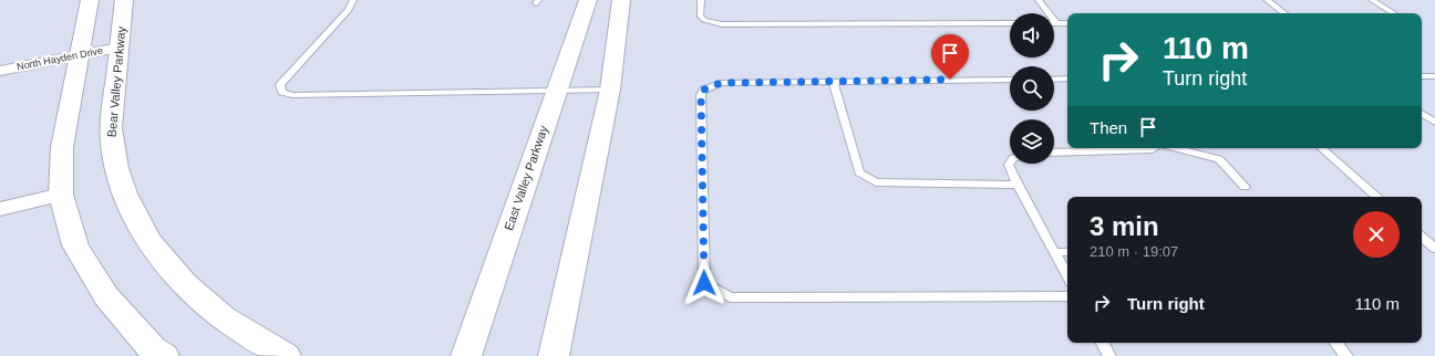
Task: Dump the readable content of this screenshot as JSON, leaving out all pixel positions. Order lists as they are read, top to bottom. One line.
{"streets":{"main road":["Bear Valley Parkway","East Valley Parkway"],"street":["North Hayden Drive"]},"crossings":[["North Hayden Drive","Bear Valley Parkway"]],"page":{"turn":["110 m","Turn right"],"then":"Then","heading":["3 min","210 m · 19:07"],"list":[{"name":"Turn right","value":"110 m"}]}}
